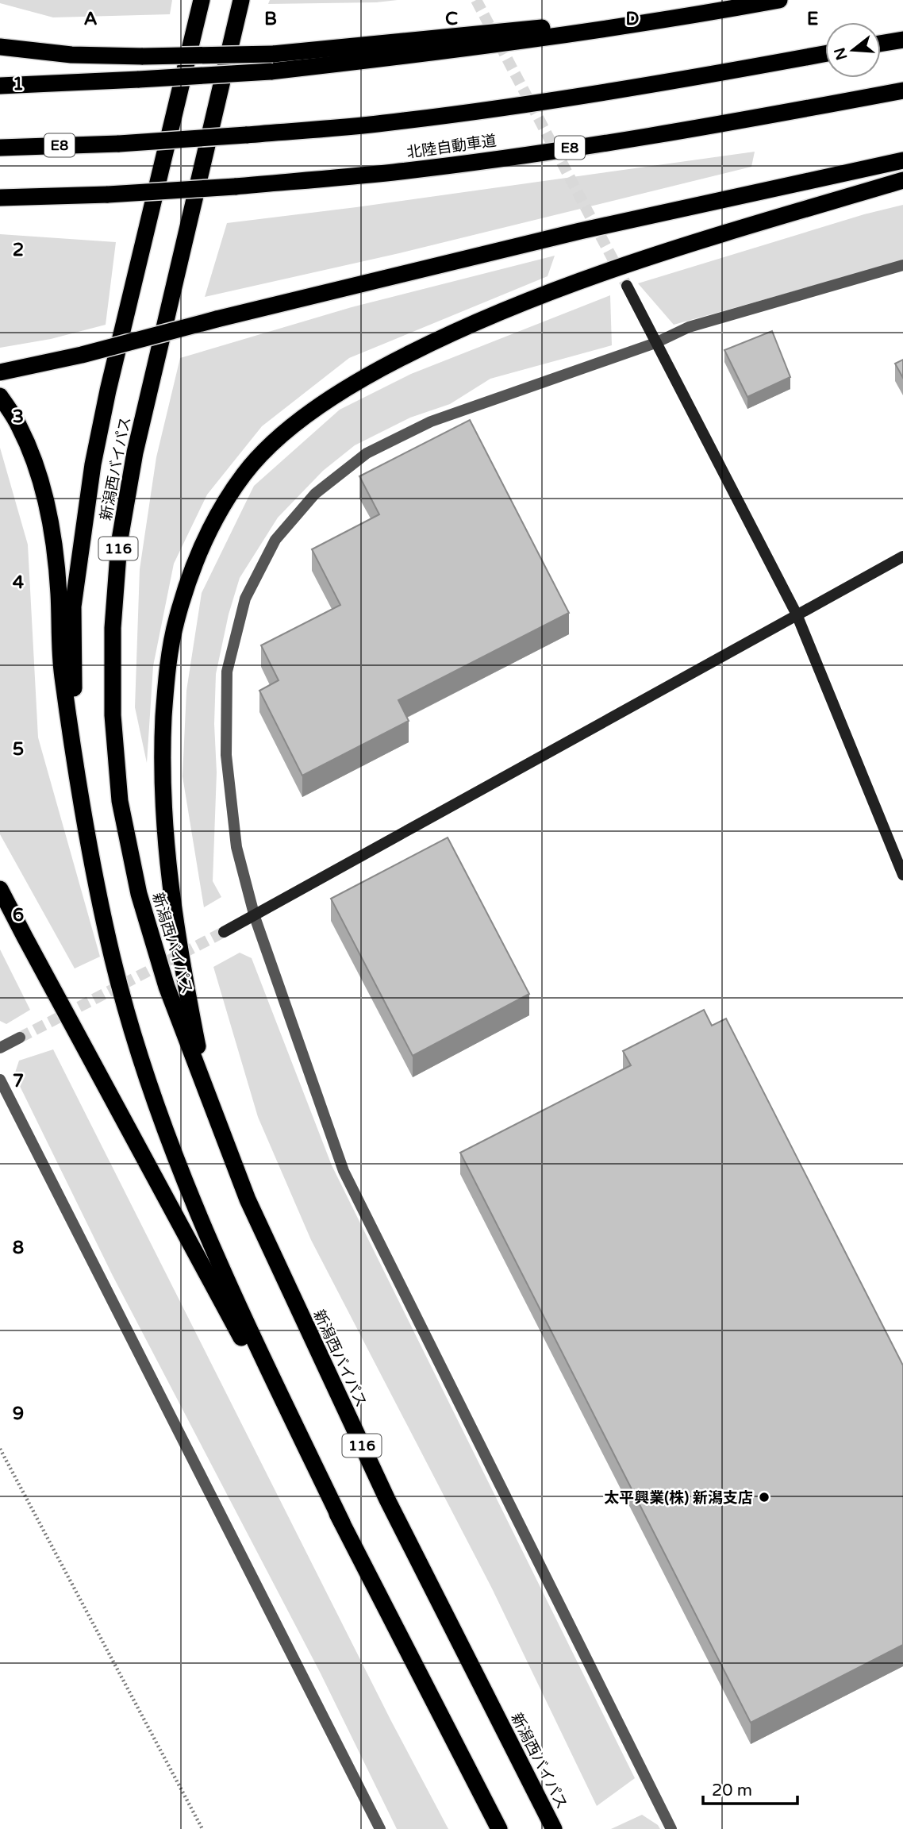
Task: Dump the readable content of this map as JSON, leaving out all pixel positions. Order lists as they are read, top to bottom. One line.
{"streets":{"highway":["E8","北陸自動車道","新潟西バイパス","116"]},"places":["太平興業(株) 新潟支店"],"scale_bar":"20 m","north":"left","grid":{"columns":["A","B","C","D","E"],"rows":["1","2","3","4","5","6","7","8","9"]}}
